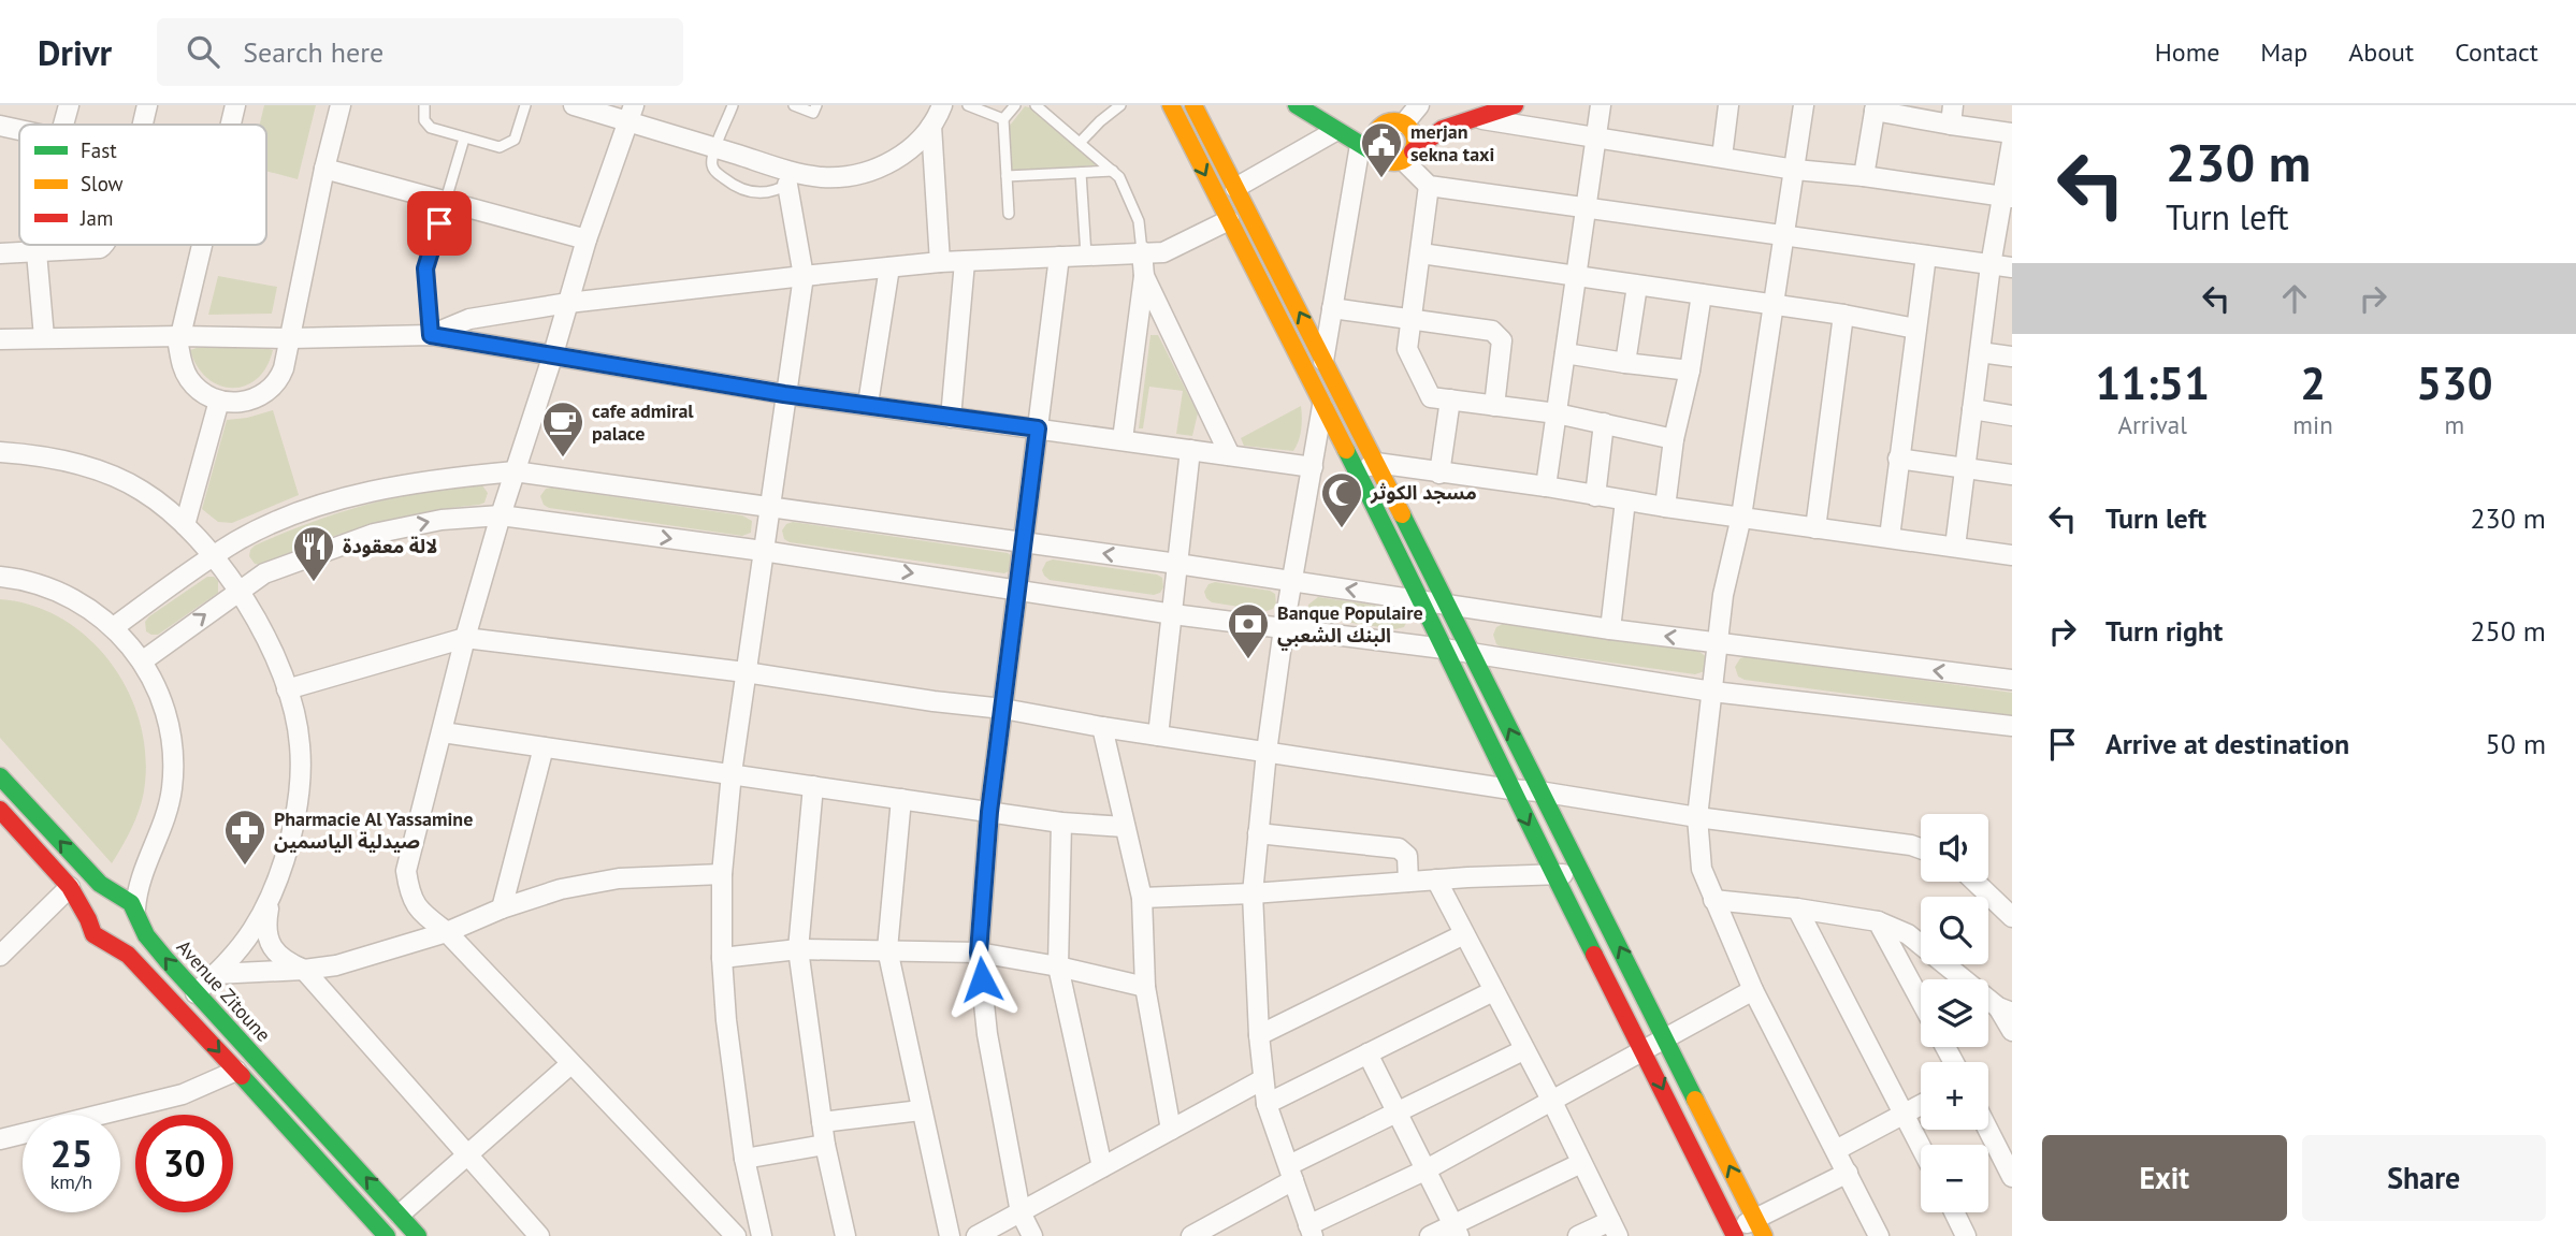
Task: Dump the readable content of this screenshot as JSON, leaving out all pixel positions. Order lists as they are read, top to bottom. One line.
{"streets":{"street":["Avenue Zitoune"]},"places":{"public building":["merjan sekna taxi"],"cafe":["cafe admiral palace"],"mosque":["مسجد الكوثر"],"restaurant":["لالة معقودة"],"bank":["Banque Populaire البنك الشعبي"],"pharmacy":["Pharmacie Al Yassamine صيدلية الياسمين"]},"legend":["Fast","Slow","Jam"],"page":{"header":"Drivr","search":"Search here","nav":["Home","Map","About","Contact"],"turn":["230 m","Turn left"],"eta":["11:51","Arrival","2","min","530","m"],"list":[{"name":"Turn left","value":"230 m"},{"name":"Turn right","value":"250 m"},{"name":"Arrive at destination","value":"50 m"}],"map_buttons":["+","−"],"speed":"25 km/h","limit":"30","buttons":["Exit","Share"]}}
